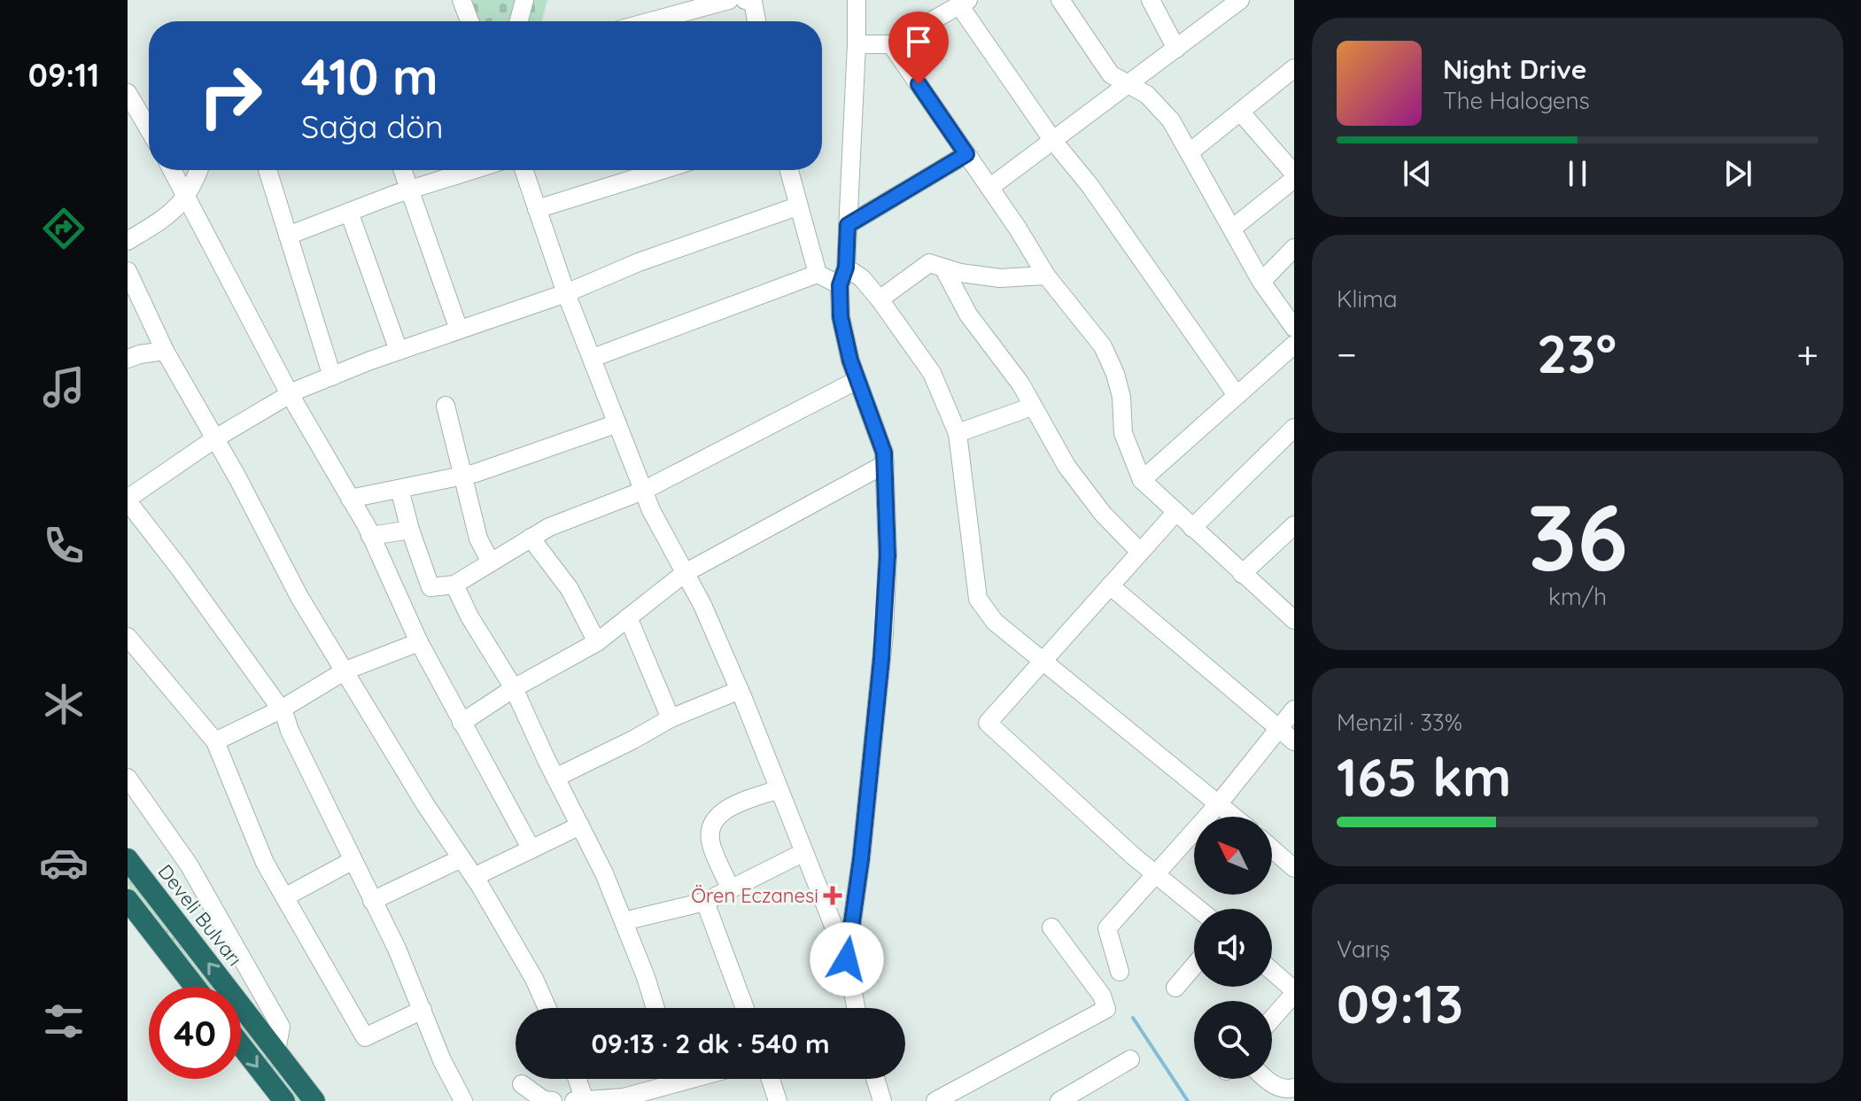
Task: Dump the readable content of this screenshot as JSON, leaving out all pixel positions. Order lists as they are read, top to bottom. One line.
{"streets":{"highway":["Develi Bulvarı"]},"places":{"health":["Ören Eczanesi"]},"north":"top left","page":{"tabs":"09:11","turn":["410 m","Sağa dön"],"song":["Night Drive","The Halogens"],"tile":["Klima",["36","km/h"],["Menzil · 33%","165 km"],["Varış","09:13"]],"heat":["−","23°","+"],"limit":"40","trip":"09:13 · 2 dk · 540 m"}}
